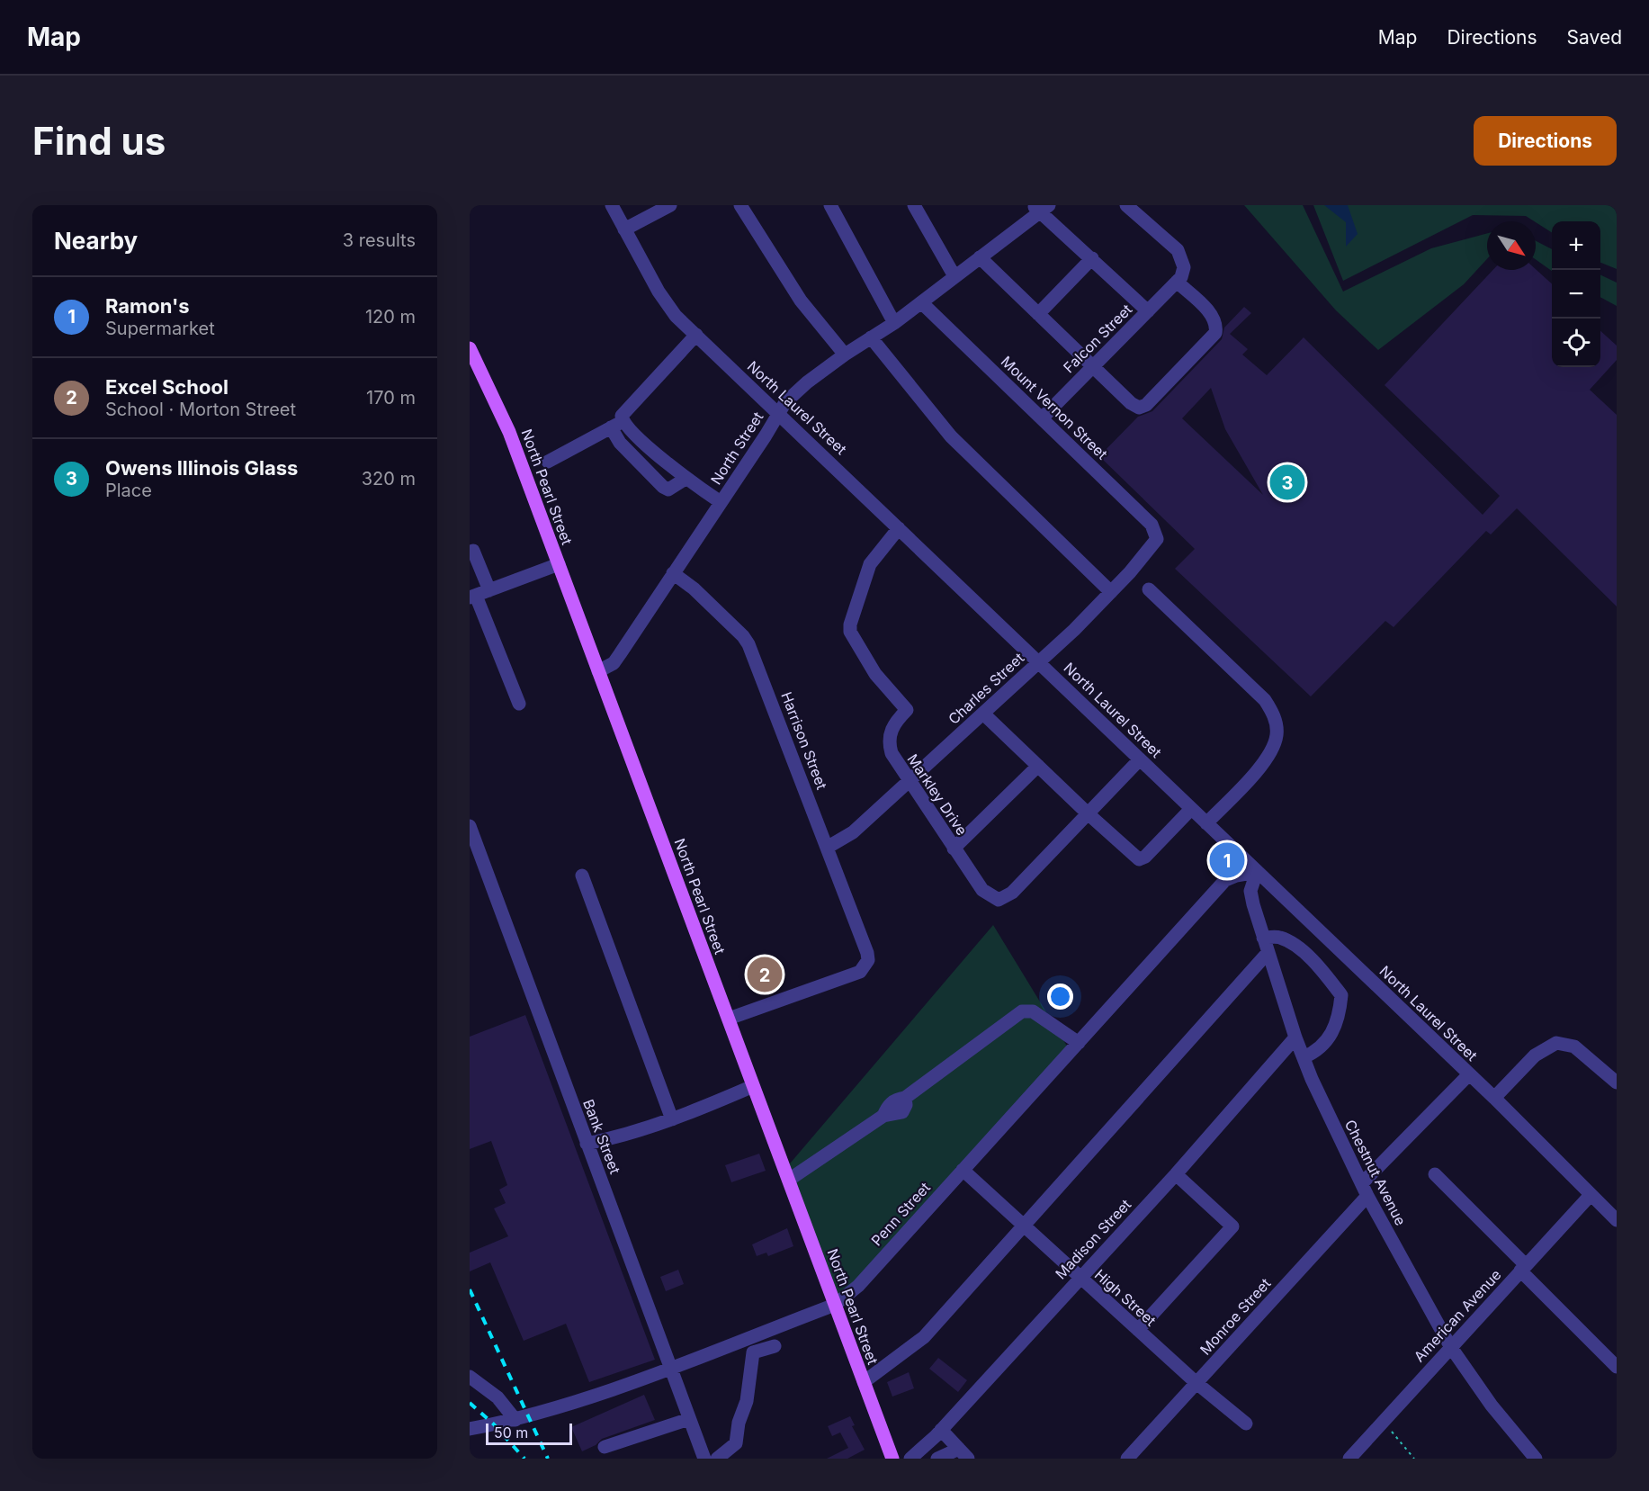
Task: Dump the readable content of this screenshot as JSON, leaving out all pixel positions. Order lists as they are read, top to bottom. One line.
{"streets":{"main road":["North Pearl Street"],"street":["Falcon Street","North Laurel Street","Mount Vernon Street","North Street","Charles Street","Harrison Street","Markley Drive","Bank Street","Chestnut Avenue","Penn Street","Madison Street","High Street","American Avenue","Monroe Street"]},"crossings":[["Falcon Street","Mount Vernon Street"],["North Laurel Street","North Street"],["North Laurel Street","Charles Street"],["North Laurel Street","Markley Drive"],["North Laurel Street","Chestnut Avenue"],["North Laurel Street","Penn Street"],["North Laurel Street","American Avenue"],["North Laurel Street","Monroe Street"],["Mount Vernon Street","North Street"],["Mount Vernon Street","Charles Street"],["North Street","North Pearl Street"],["North Street","Harrison Street"],["North Pearl Street","Harrison Street"],["North Pearl Street","Penn Street"],["Charles Street","Harrison Street"],["Charles Street","Markley Drive"],["Bank Street","Penn Street"],["Chestnut Avenue","Penn Street"],["Chestnut Avenue","Madison Street"],["Chestnut Avenue","American Avenue"],["Chestnut Avenue","Monroe Street"],["Penn Street","High Street"],["Madison Street","High Street"],["High Street","Monroe Street"]],"scale_bar":"50 m","north":"bottom right","page":{"header":"Map","nav":["Map","Directions","Saved"],"buttons":"Directions","title":"Find us","heading":["Nearby","3 results"],"map_buttons":["+","−"],"list":[{"mark":"1","name":"Ramon's","note":"Supermarket","value":"120 m"},{"mark":"2","name":"Excel School","note":"School · Morton Street","value":"170 m"},{"mark":"3","name":"Owens Illinois Glass","note":"Place","value":"320 m"}],"pins":["3","1","2"],"scale":"50 m"}}
